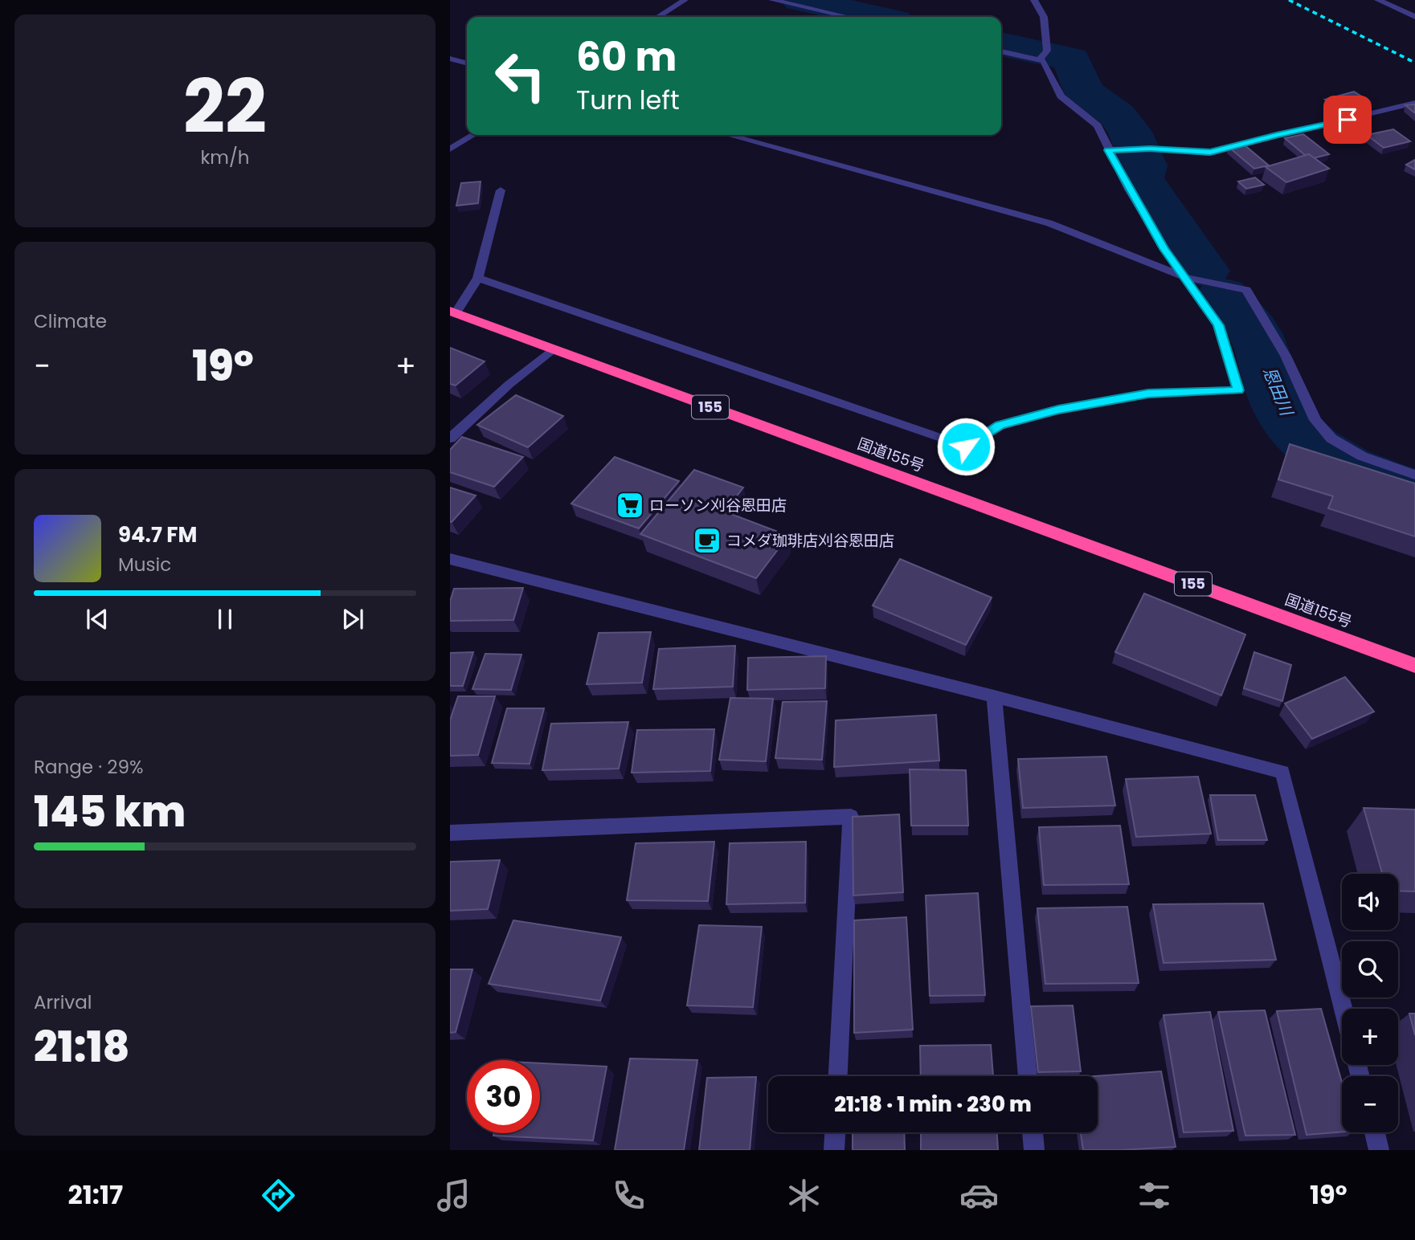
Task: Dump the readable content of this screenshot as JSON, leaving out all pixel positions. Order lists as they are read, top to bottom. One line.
{"streets":{"highway":["155","国道155号"]},"water":["恩田川"],"places":{"supermarket":["ローソン刈谷恩田店"],"cafe":["コメダ珈琲店刈谷恩田店"]},"page":{"tile":[["22","km/h"],"Climate",["Range · 29%","145 km"],["Arrival","21:18"]],"turn":["60 m","Turn left"],"heat":["−","19°","+"],"song":["94.7 FM","Music"],"map_buttons":["+","−"],"limit":"30","trip":"21:18 · 1 min · 230 m","tabs":["21:17","19°"]}}
